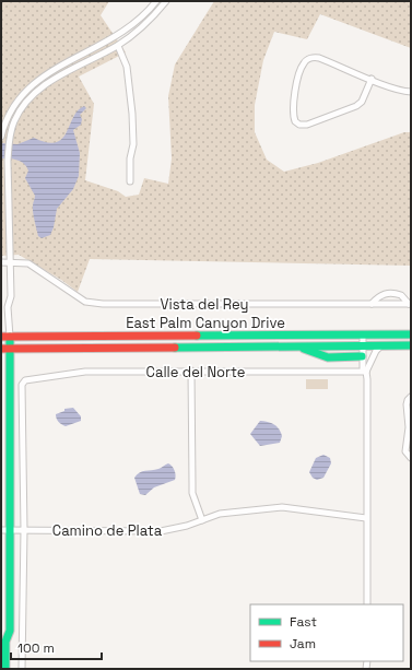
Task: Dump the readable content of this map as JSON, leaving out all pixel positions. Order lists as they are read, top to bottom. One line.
{"streets":{"main road":["East Palm Canyon Drive"],"street":["Vista del Rey","Calle del Norte","Camino de Plata"]},"crossings":[["Calle del Norte","Camino de Plata"]],"legend":["Fast","Jam"],"scale_bar":"100 m"}
